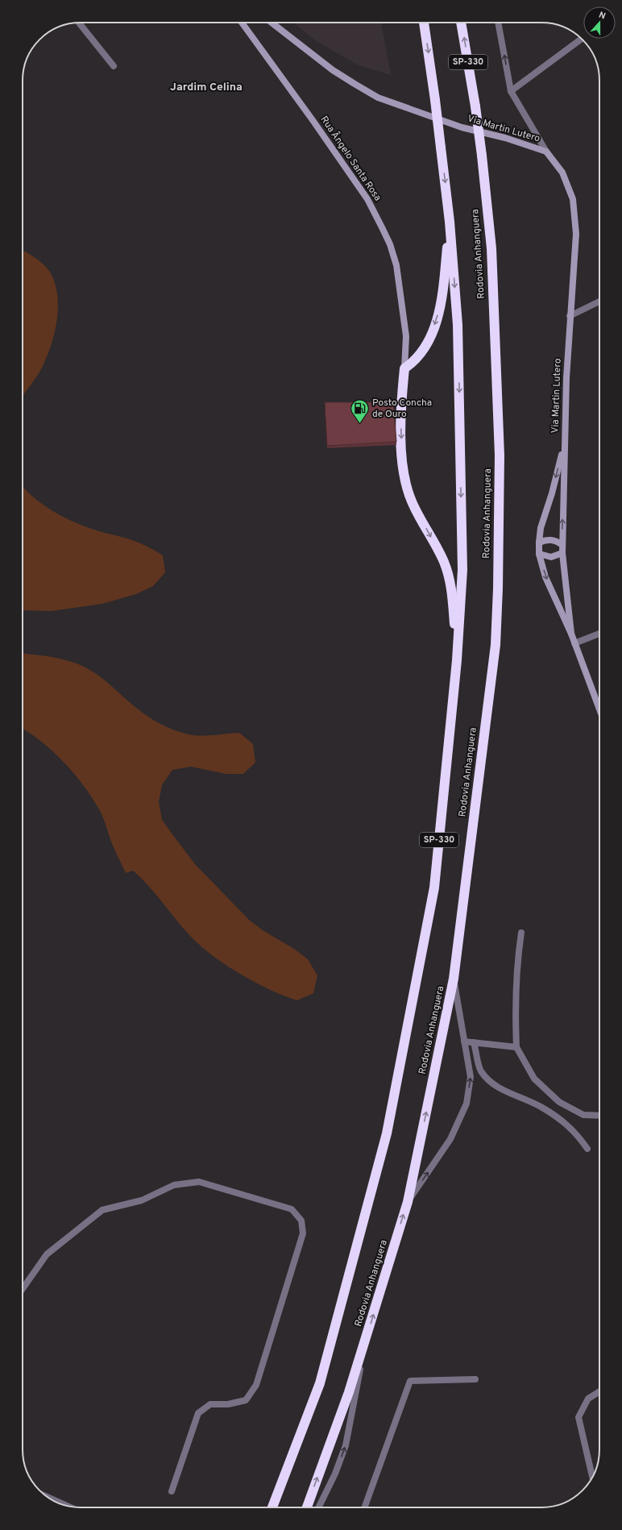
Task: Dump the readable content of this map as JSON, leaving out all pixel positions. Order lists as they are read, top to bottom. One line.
{"streets":{"highway":["SP-330","Rodovia Anhanguera"],"street":["Via Martin Lutero","Rua Ângelo Santa Rosa"]},"districts":["Jardim Celina"],"places":{"fuel station":["Posto Concha de Ouro"]},"north":"top"}
